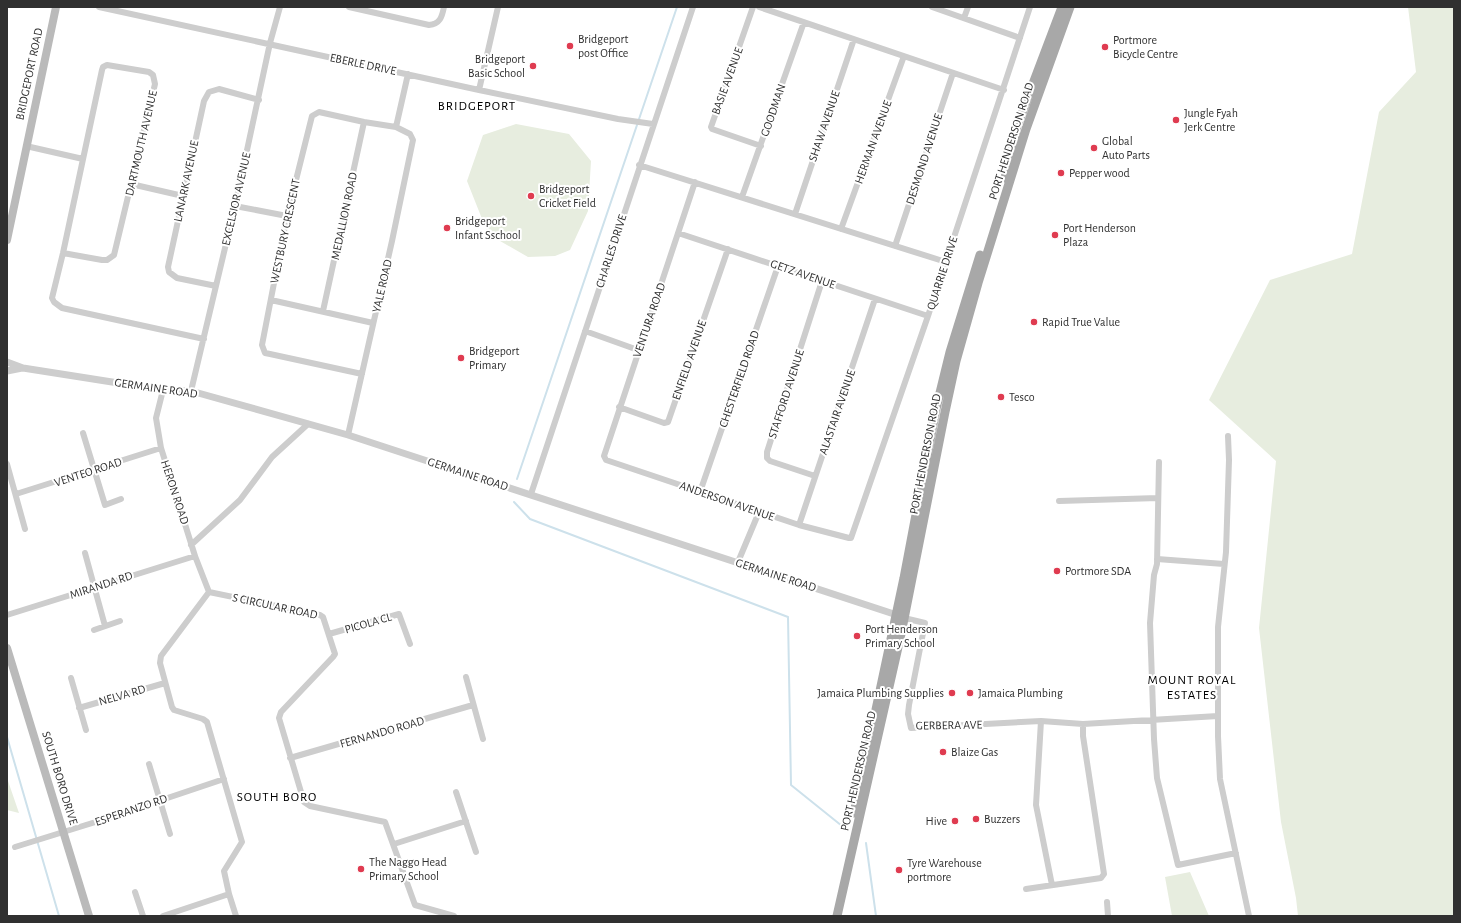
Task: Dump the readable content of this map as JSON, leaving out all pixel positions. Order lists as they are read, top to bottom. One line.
{"streets":{"main road":["BRIDGEPORT ROAD","PORT HENDERSON ROAD","SOUTH BORO DRIVE"],"street":["EBERLE DRIVE","BASIE AVENUE","GOODMAN","SHAW AVENUE","HERMAN AVENUE","DARTMOUTH AVENUE","DESMOND AVENUE","LANARK AVENUE","EXCELSIOR AVENUE","MEDALLION ROAD","WESTBURY CRESCENT","CHARLES DRIVE","QUARRIE DRIVE","GETZ AVENUE","YALE ROAD","VENTURA ROAD","ENFIELD AVENUE","CHESTERFIELD ROAD","GERMAINE ROAD","STAFFORD AVENUE","ALASTAIR AVENUE","VENTEO ROAD","HERON ROAD","ANDERSON AVENUE","MIRANDA RD","S CIRCULAR ROAD","PICOLA CL","NELVA RD","GERBERA AVE","FERNANDO ROAD","ESPERANZO RD"]},"crossings":[["EBERLE DRIVE","EXCELSIOR AVENUE"],["EBERLE DRIVE","CHARLES DRIVE"],["BASIE AVENUE","GOODMAN"],["PORT HENDERSON ROAD","GERMAINE ROAD"],["PORT HENDERSON ROAD","GERBERA AVE"],["DARTMOUTH AVENUE","EXCELSIOR AVENUE"],["LANARK AVENUE","EXCELSIOR AVENUE"],["EXCELSIOR AVENUE","GERMAINE ROAD"],["MEDALLION ROAD","WESTBURY CRESCENT"],["WESTBURY CRESCENT","YALE ROAD"],["CHARLES DRIVE","GERMAINE ROAD"],["QUARRIE DRIVE","GETZ AVENUE"],["QUARRIE DRIVE","ANDERSON AVENUE"],["GETZ AVENUE","VENTURA ROAD"],["GETZ AVENUE","ENFIELD AVENUE"],["GETZ AVENUE","CHESTERFIELD ROAD"],["GETZ AVENUE","STAFFORD AVENUE"],["GETZ AVENUE","ALASTAIR AVENUE"],["YALE ROAD","GERMAINE ROAD"],["VENTURA ROAD","ENFIELD AVENUE"],["VENTURA ROAD","ANDERSON AVENUE"],["CHESTERFIELD ROAD","ANDERSON AVENUE"],["GERMAINE ROAD","HERON ROAD"],["GERMAINE ROAD","GERBERA AVE"],["STAFFORD AVENUE","ALASTAIR AVENUE"],["ALASTAIR AVENUE","ANDERSON AVENUE"],["VENTEO ROAD","HERON ROAD"],["HERON ROAD","MIRANDA RD"],["HERON ROAD","S CIRCULAR ROAD"],["S CIRCULAR ROAD","PICOLA CL"],["S CIRCULAR ROAD","FERNANDO ROAD"],["SOUTH BORO DRIVE","ESPERANZO RD"]],"districts":["BRIDGEPORT","MOUNT ROYAL ESTATES","SOUTH BORO"],"places":["Bridgeport post Office","Portmore Bicycle Centre","Bridgeport Basic School","Jungle Fyah Jerk Centre","Global Auto Parts","Pepper wood","Bridgeport Cricket Field","Bridgeport Infant Sschool","Port Henderson Plaza","Rapid True Value","Bridgeport Primary","Tesco","Portmore SDA","Port Henderson Primary School","Jamaica Plumbing Supplies","Jamaica Plumbing","Blaize Gas","Buzzers","Hive","The Naggo Head Primary School","Tyre Warehouse portmore"]}
